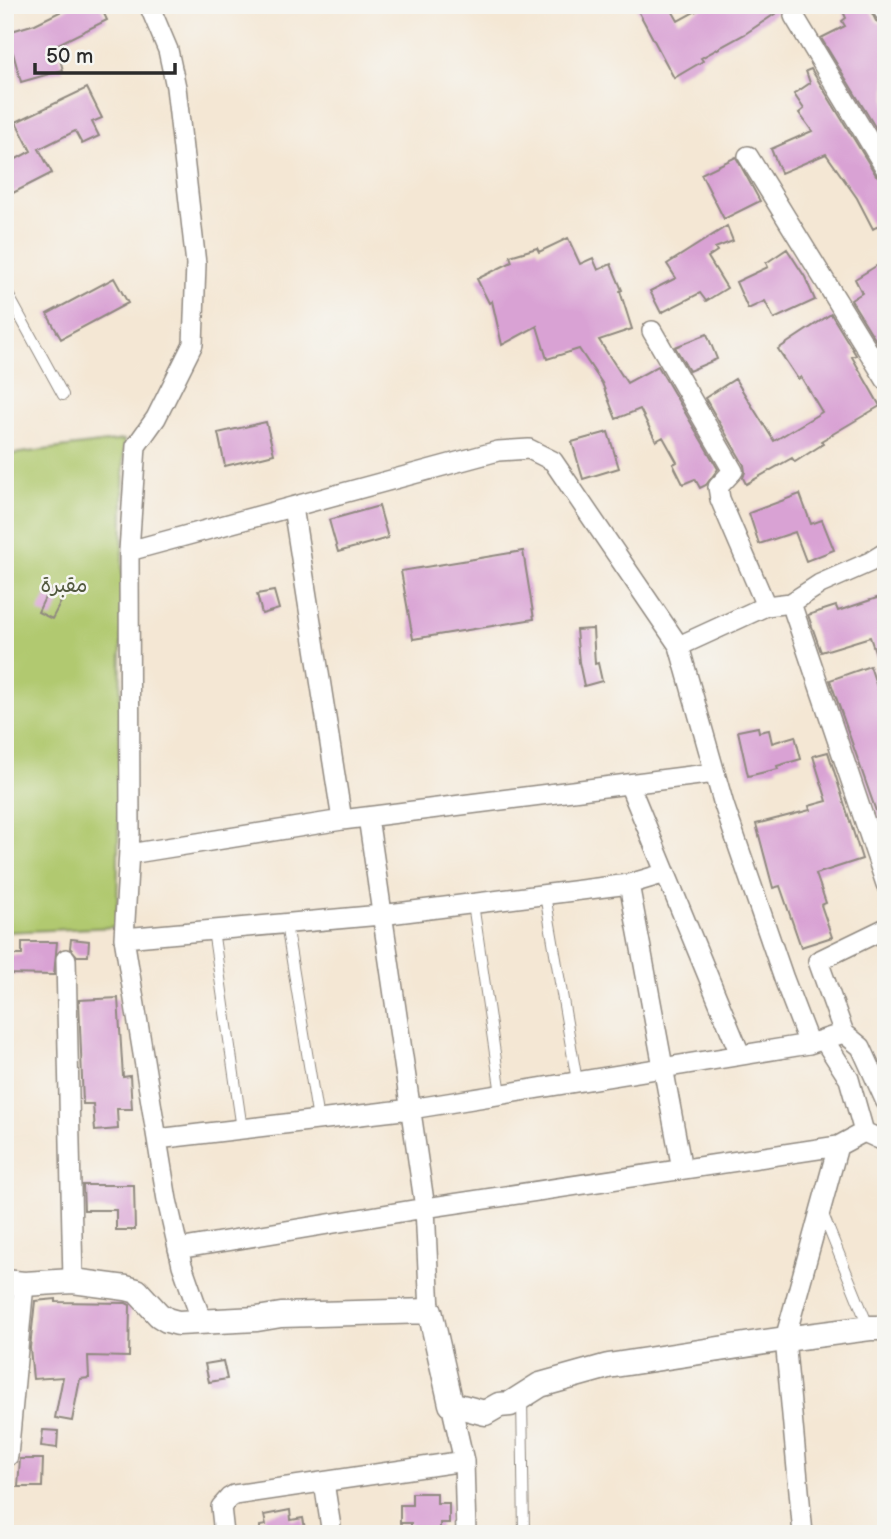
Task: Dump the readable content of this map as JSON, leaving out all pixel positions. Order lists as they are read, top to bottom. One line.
{"parks":["مقبرة"],"scale_bar":"50 m"}
